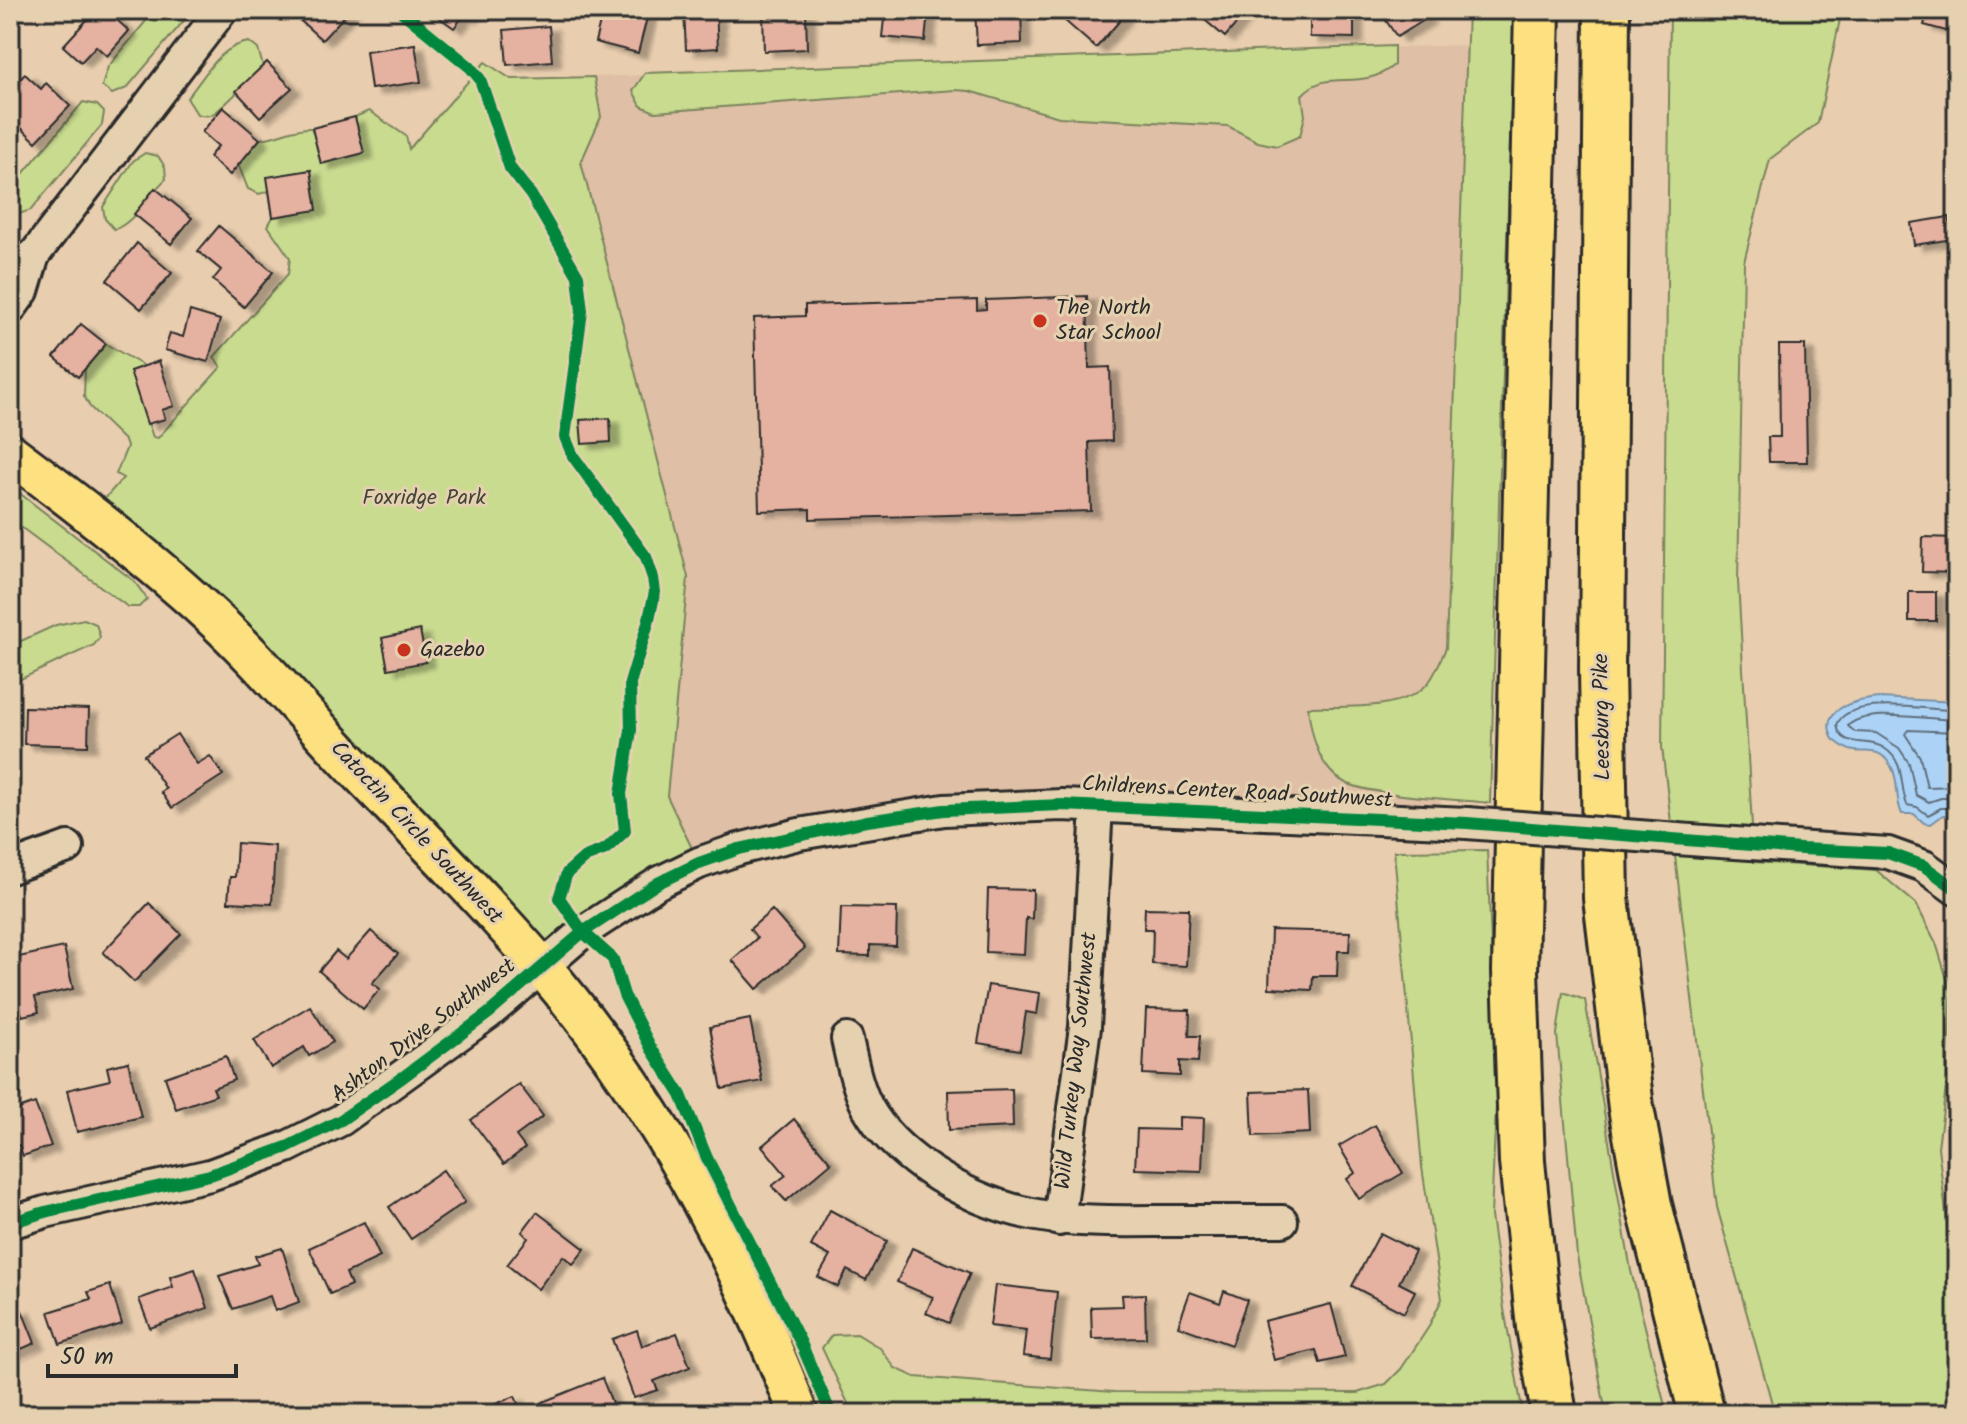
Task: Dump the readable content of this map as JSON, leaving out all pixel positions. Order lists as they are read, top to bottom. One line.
{"streets":{"highway":["Leesburg Pike"],"main road":["Catoctin Circle Southwest"],"street":["Childrens Center Road Southwest","Ashton Drive Southwest","Wild Turkey Way Southwest"]},"crossings":[["Childrens Center Road Southwest","Catoctin Circle Southwest"],["Childrens Center Road Southwest","Ashton Drive Southwest"],["Childrens Center Road Southwest","Wild Turkey Way Southwest"],["Catoctin Circle Southwest","Ashton Drive Southwest"]],"parks":["Foxridge Park"],"places":["The North Star School","Gazebo"],"scale_bar":"50 m"}
